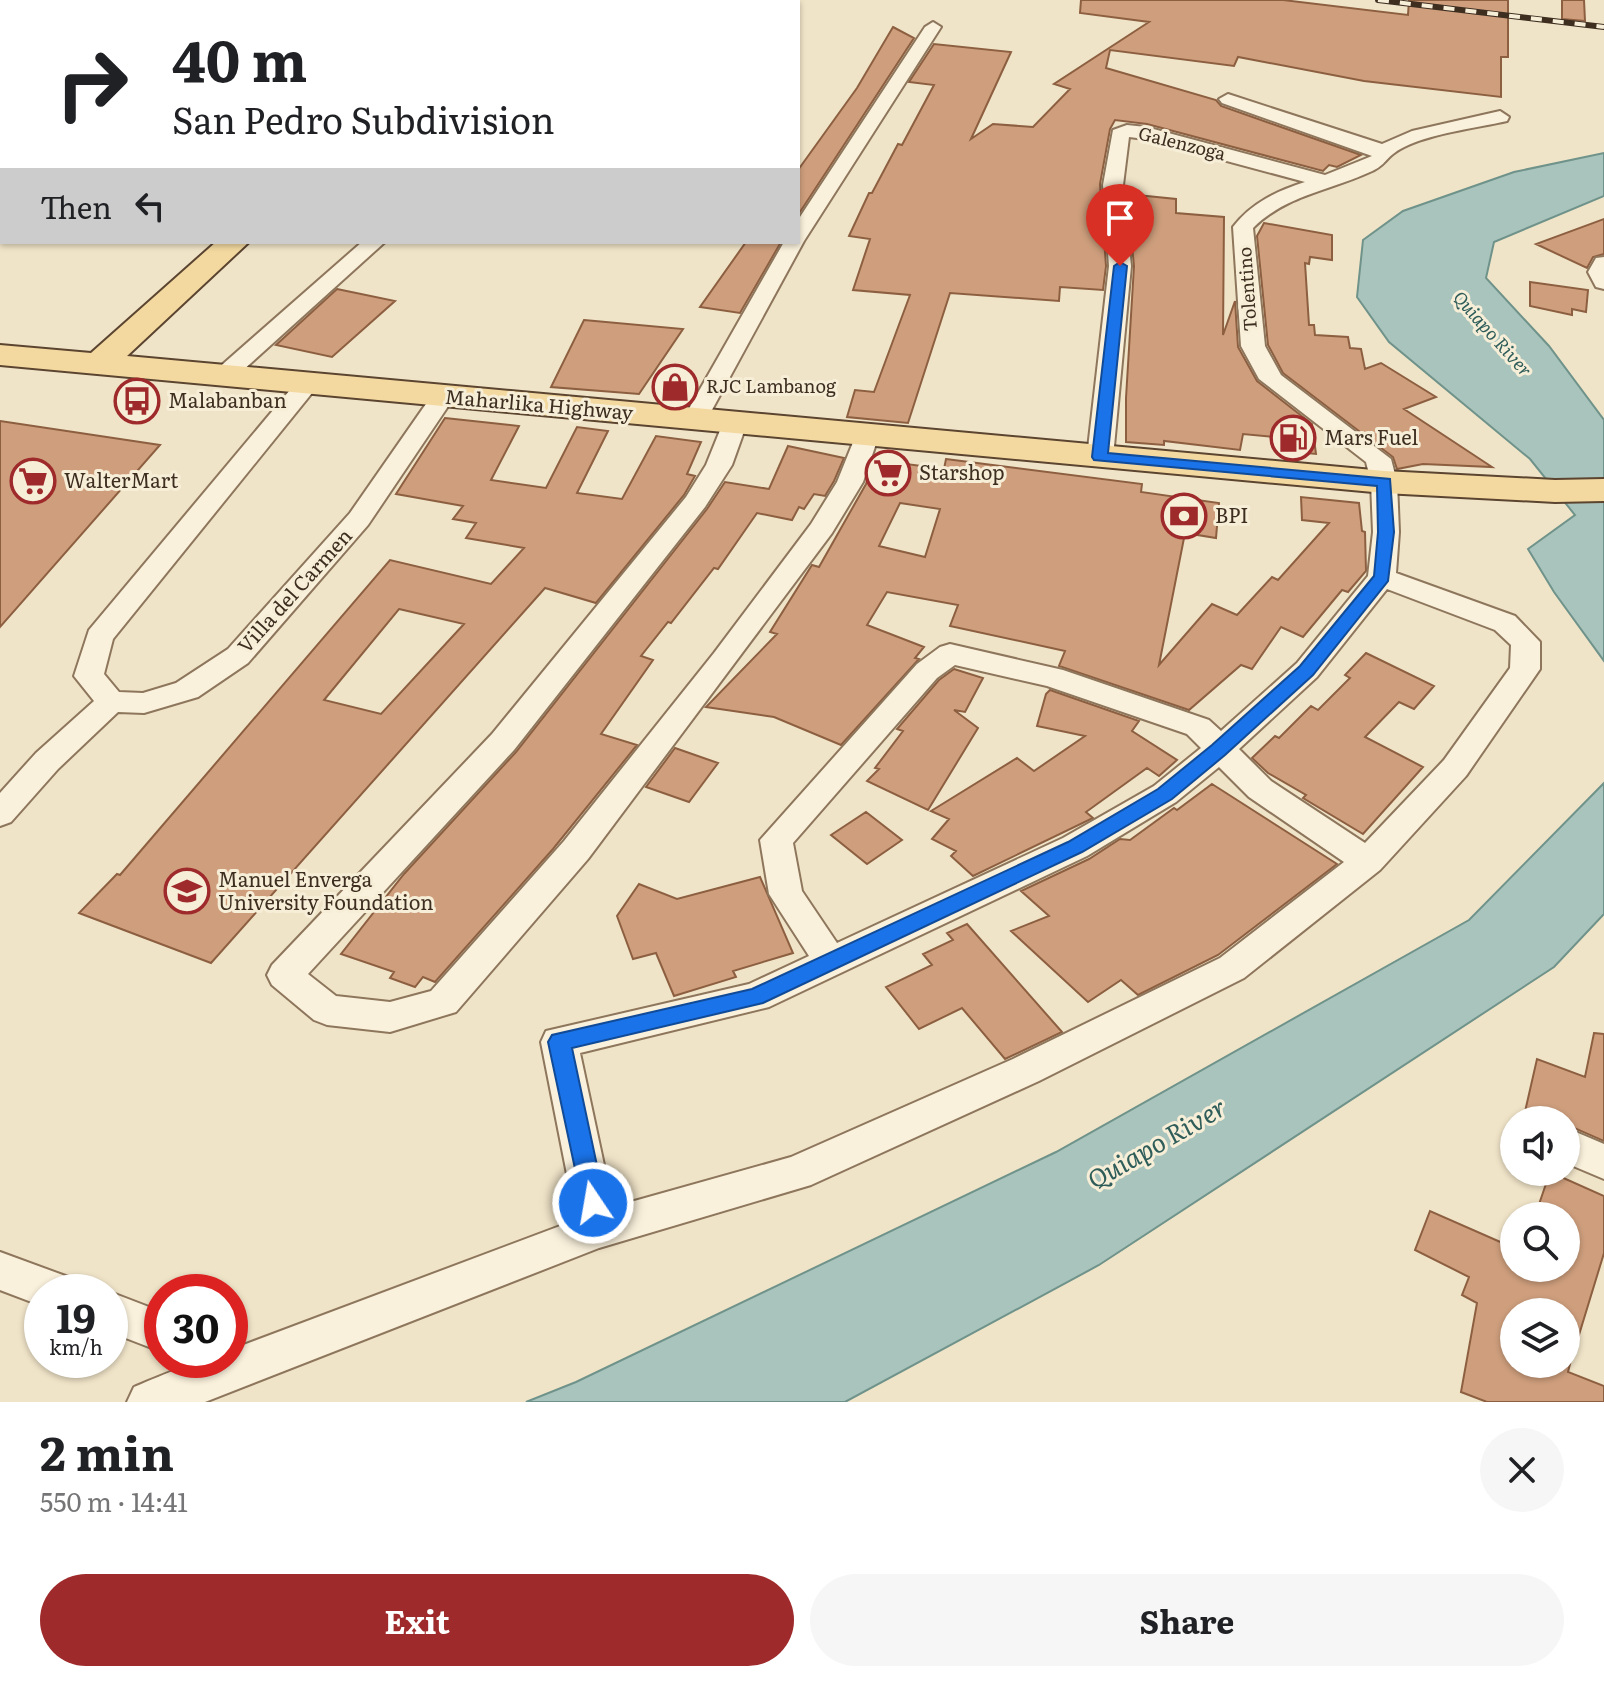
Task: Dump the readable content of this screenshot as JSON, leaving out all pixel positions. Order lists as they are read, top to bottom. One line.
{"streets":{"main road":["Maharlika Highway"],"street":["Galenzoga","Tolentino","Villa del Carmen"]},"crossings":[["Galenzoga","Tolentino"],["Galenzoga","Maharlika Highway"],["Tolentino","Maharlika Highway"],["Maharlika Highway","Villa del Carmen"]],"water":["Quiapo River"],"places":{"shop":["RJC Lambanog"],"bus stop":["Malabanban"],"fuel station":["Mars Fuel"],"supermarket":["Starshop","WalterMart"],"bank":["BPI"],"school or university":["Manuel Enverga University Foundation"]},"page":{"turn":["40 m","San Pedro Subdivision"],"then":"Then","speed":"19 km/h","limit":"30","heading":["2 min","550 m · 14:41"],"buttons":["Exit","Share"]}}
